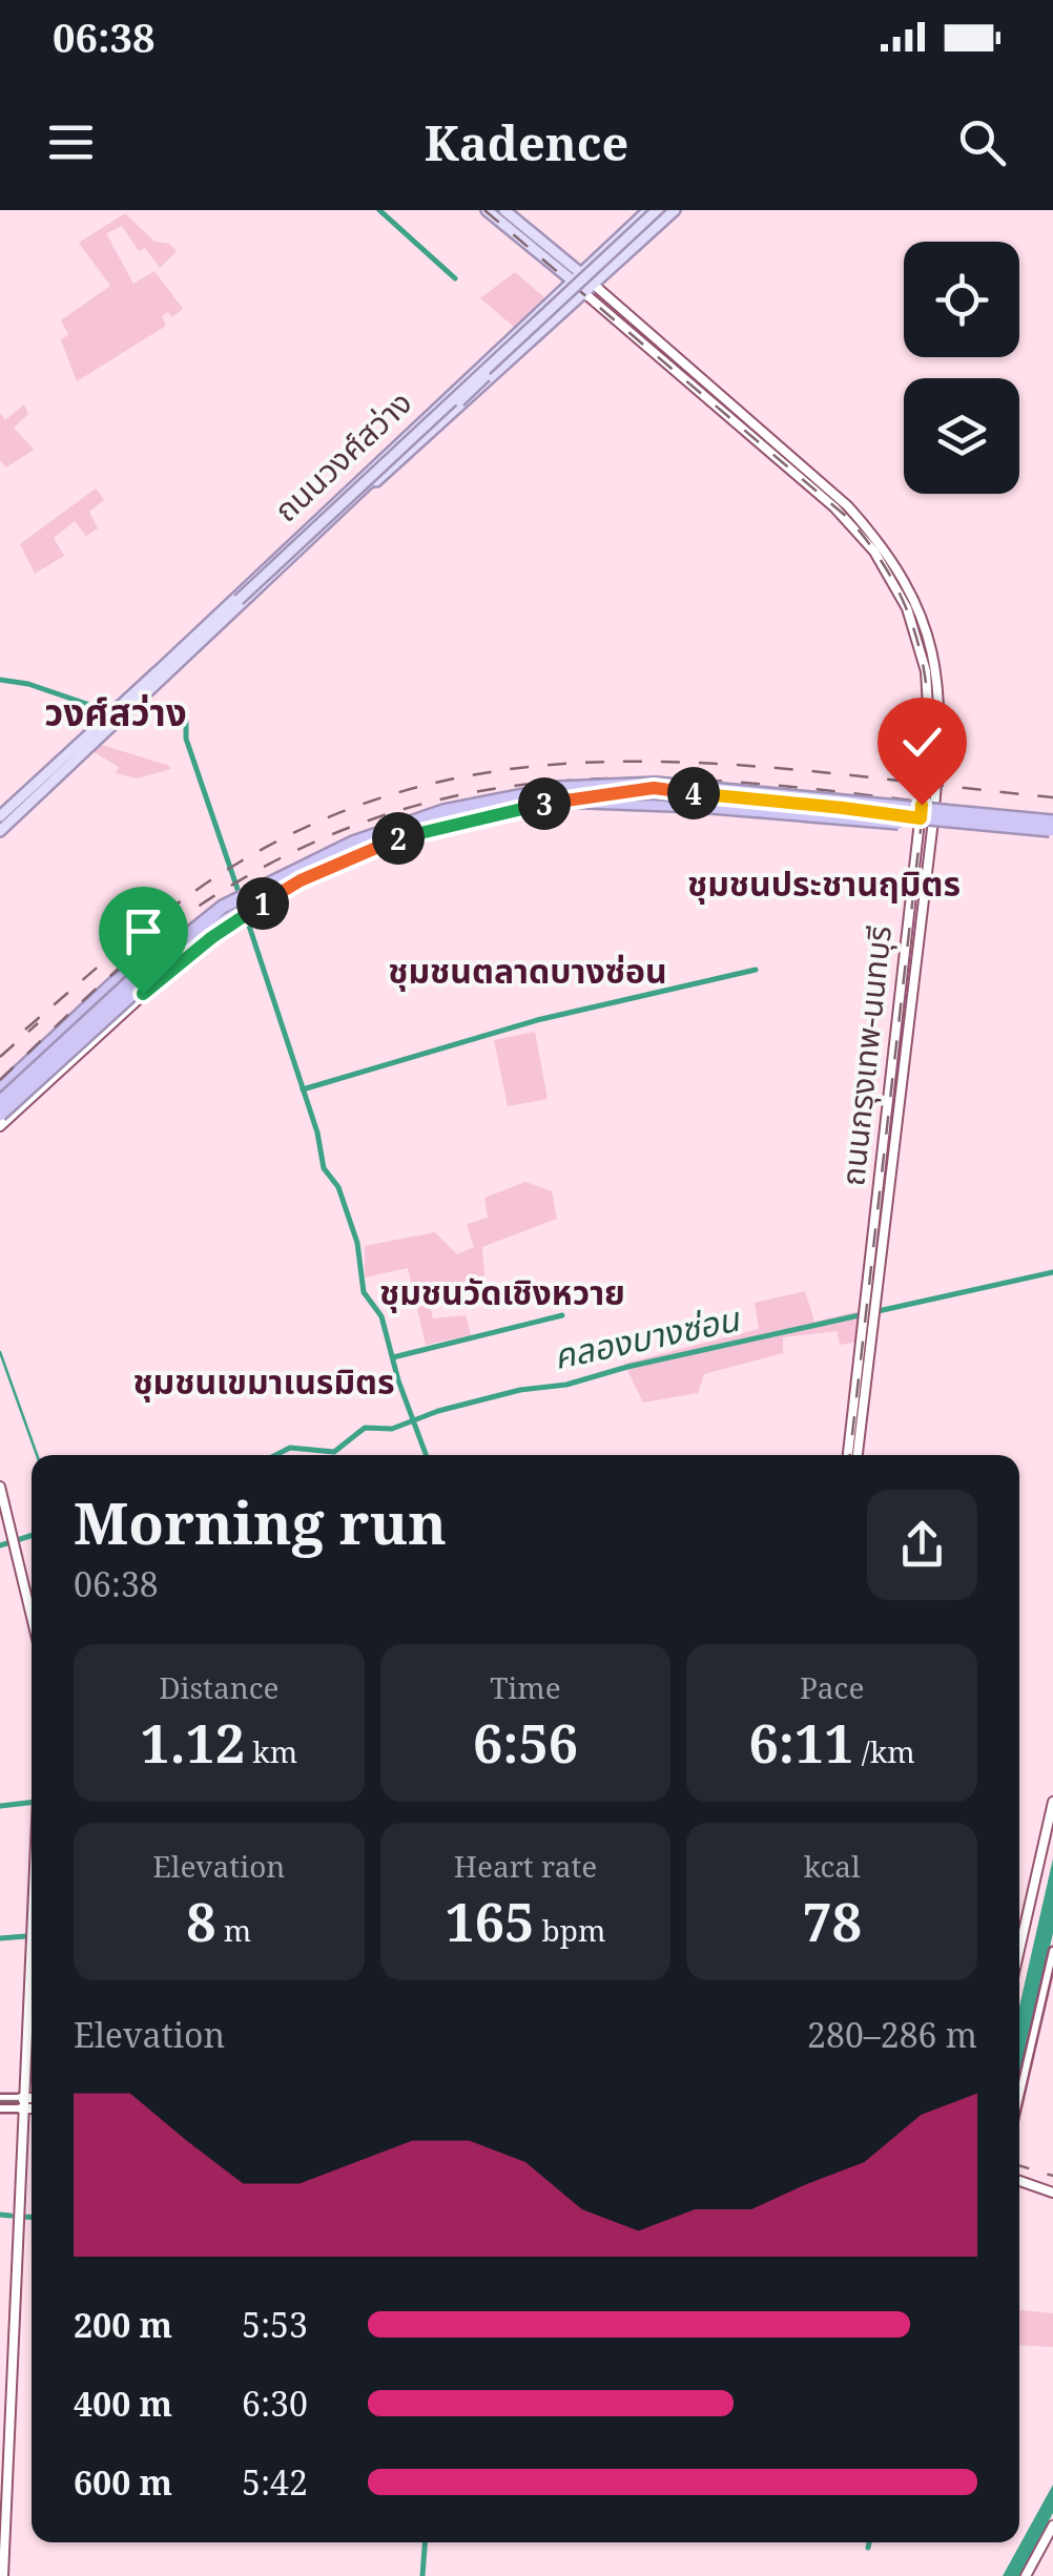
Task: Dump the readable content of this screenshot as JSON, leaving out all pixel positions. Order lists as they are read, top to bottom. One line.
{"streets":{"main road":["ถนนวงศ์สว่าง","ถนนกรุงเทพ-นนทบุรี"]},"crossings":[["ถนนวงศ์สว่าง","ถนนกรุงเทพ-นนทบุรี"]],"districts":["วงศ์สว่าง","ชุมชนประชานฤมิตร","ชุมชนตลาดบางซ่อน","ชุมชนวัดเชิงหวาย","ชุมชนเขมาเนรมิตร"],"water":["คลองบางซ่อน"],"page":{"status":"06:38","header":"Kadence","pins":["4","3","2","1"],"heading":["Morning run","06:38"],"stats":[["Distance","1.12 km"],["Time","6:56"],["Pace","6:11 /km"],["Elevation","8 m"],["Heart rate","165 bpm"],["kcal","78"]],"chart":["Elevation","280–286 m"],"list":[{"name":"200 m","note":"5:53"},{"name":"400 m","note":"6:30"},{"name":"600 m","note":"5:42"}]}}
